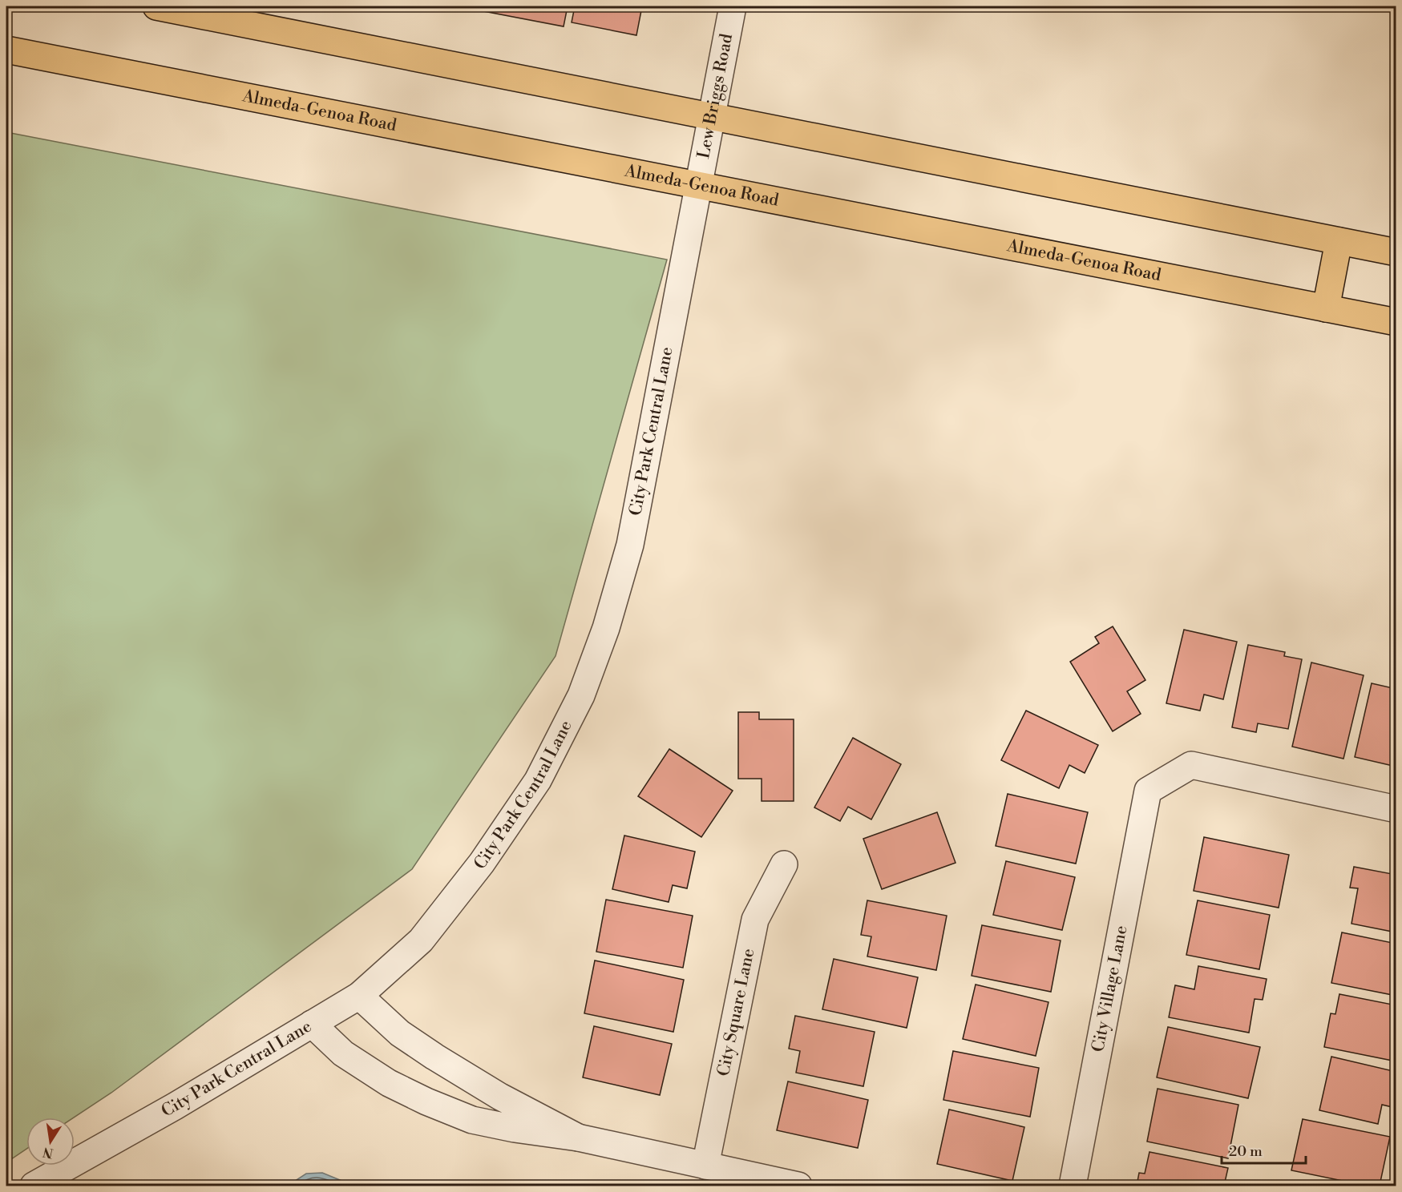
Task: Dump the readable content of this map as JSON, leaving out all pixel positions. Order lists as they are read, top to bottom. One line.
{"streets":{"main road":["Almeda-Genoa Road"],"street":["Lew Briggs Road","City Park Central Lane","City Village Lane","City Square Lane"]},"crossings":[["Lew Briggs Road","Almeda-Genoa Road"],["Lew Briggs Road","City Park Central Lane"],["Almeda-Genoa Road","City Park Central Lane"]],"scale_bar":"20 m","north":"bottom"}
